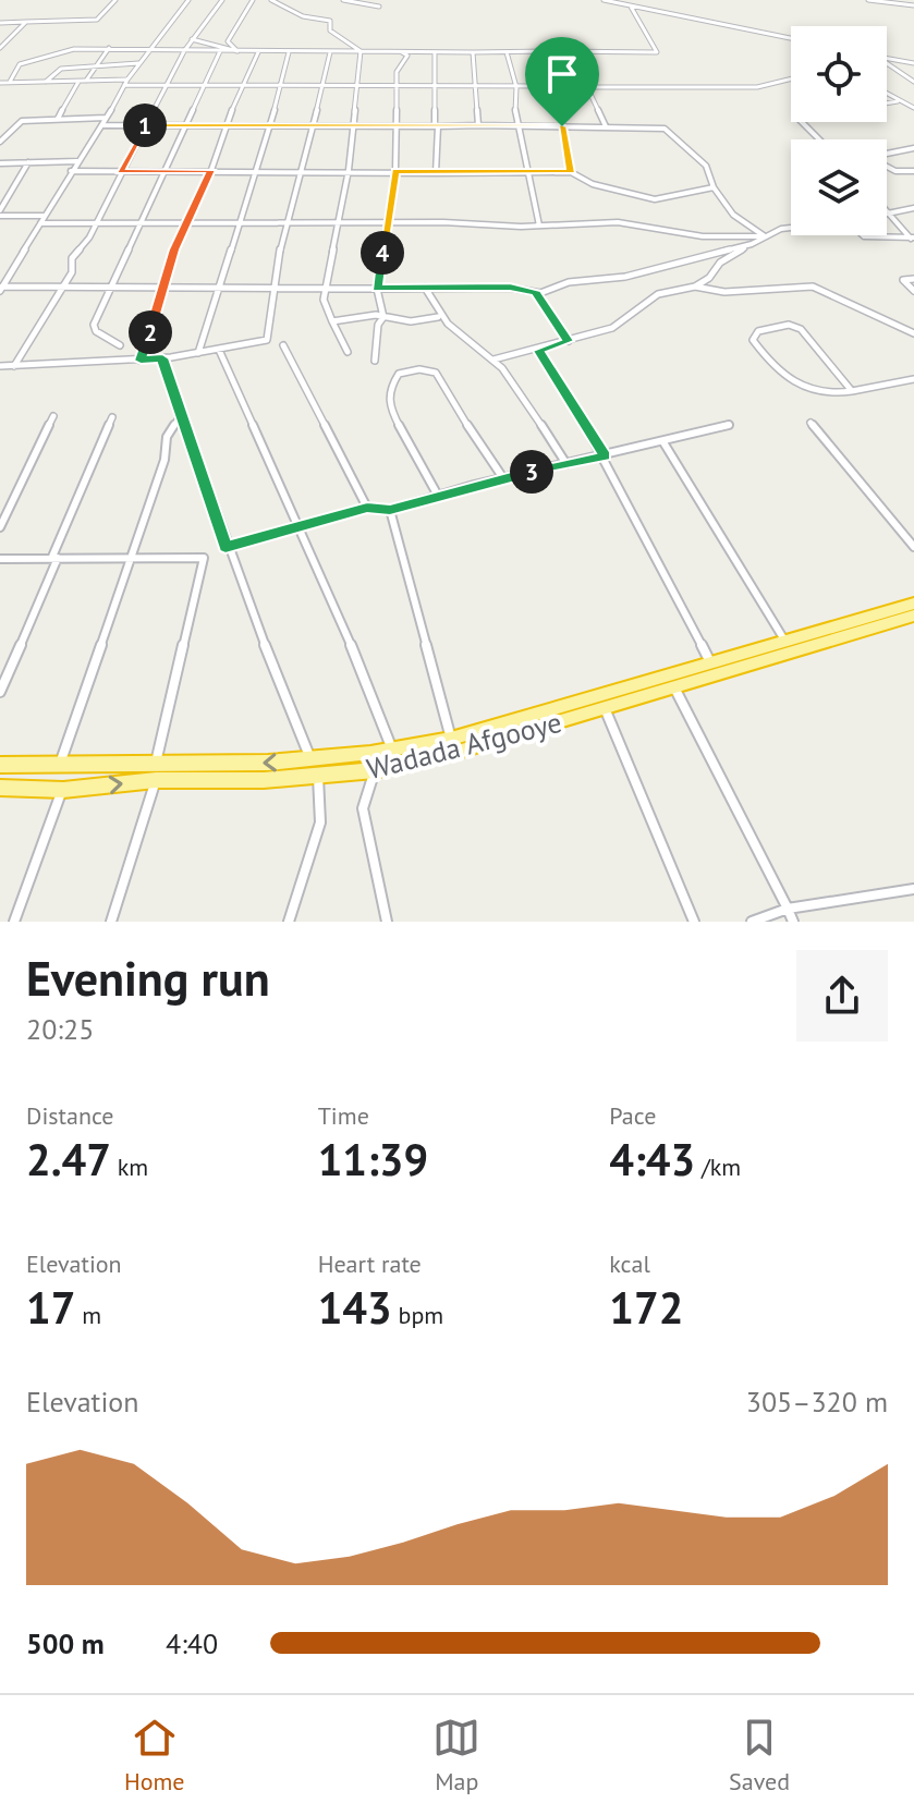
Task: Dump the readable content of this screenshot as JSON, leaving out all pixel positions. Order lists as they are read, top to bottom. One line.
{"streets":{"highway":["Wadada Afgooye"]},"page":{"pins":["1","4","2","3"],"heading":["Evening run","20:25"],"stats":[["Distance","2.47 km"],["Time","11:39"],["Pace","4:43 /km"],["Elevation","17 m"],["Heart rate","143 bpm"],["kcal","172"]],"chart":["Elevation","305–320 m"],"list":[{"name":"500 m","note":"4:40"}],"tabs":["Home","Map","Saved"]}}
